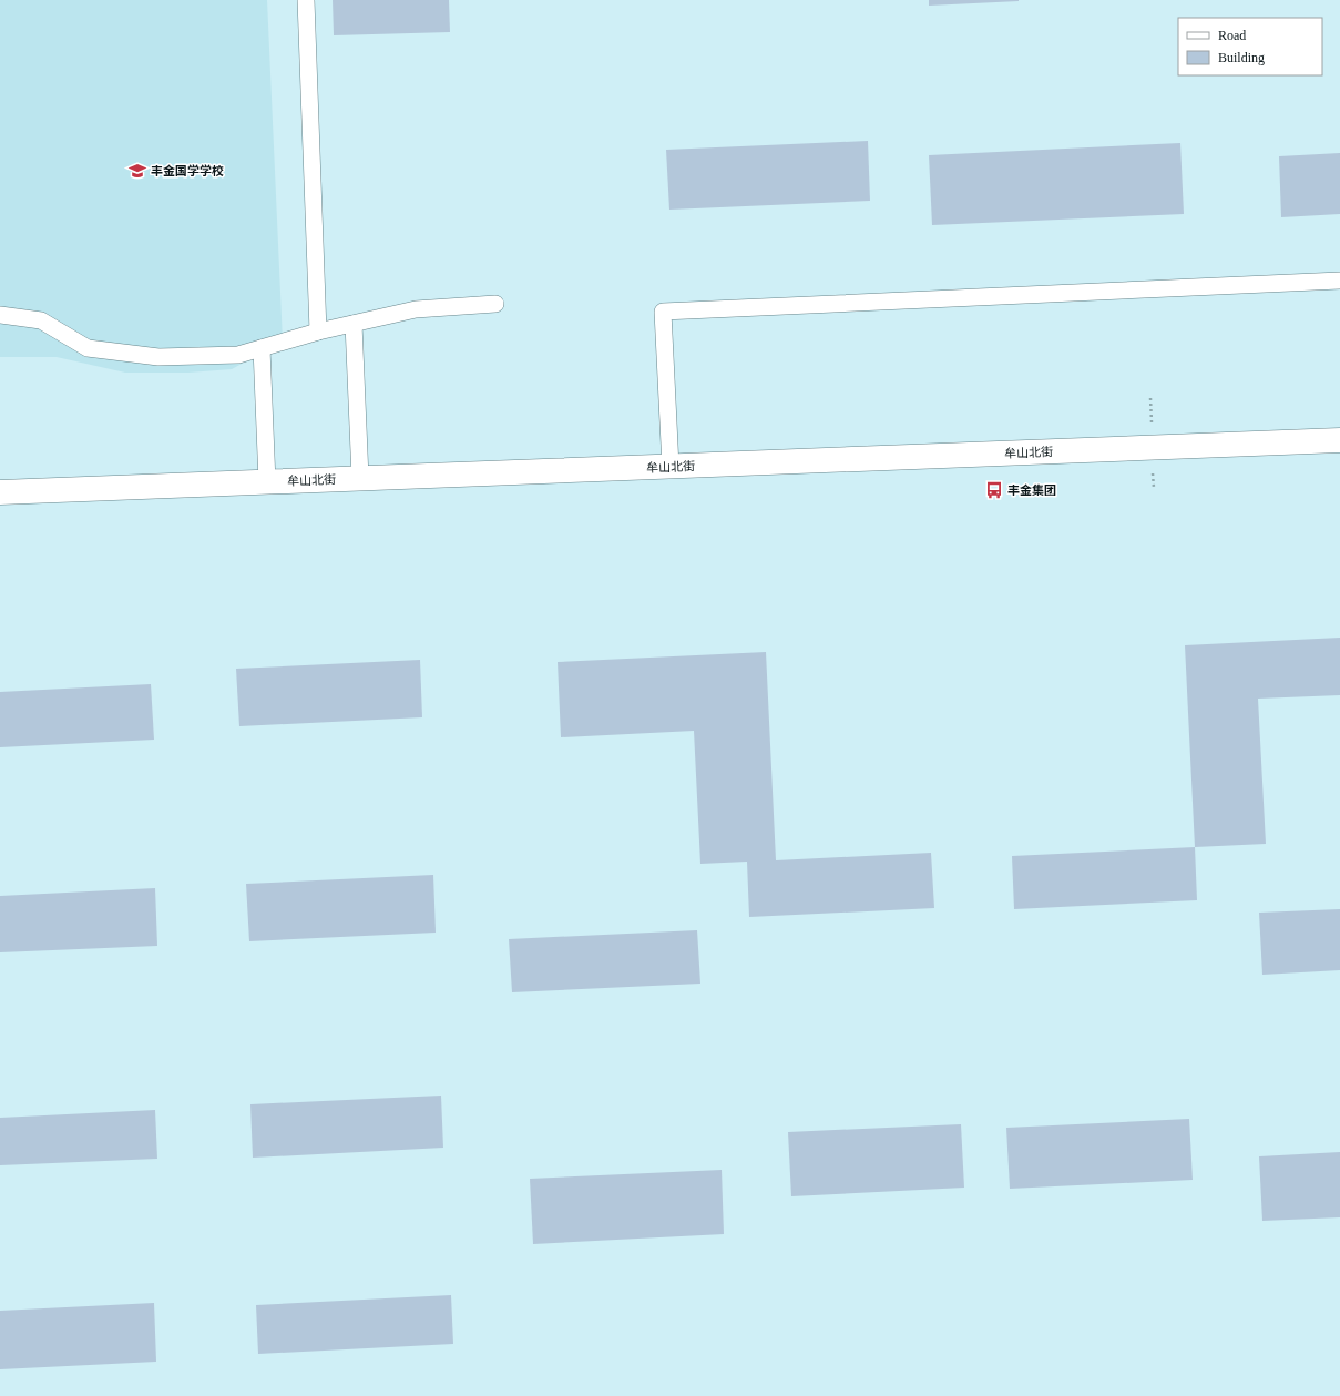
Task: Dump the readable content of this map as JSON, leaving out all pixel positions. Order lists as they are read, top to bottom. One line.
{"streets":{"street":["牟山北街"]},"places":{"school or university":["丰金国学学校"],"bus stop":["丰金集团"]},"legend":["Road","Building"]}
